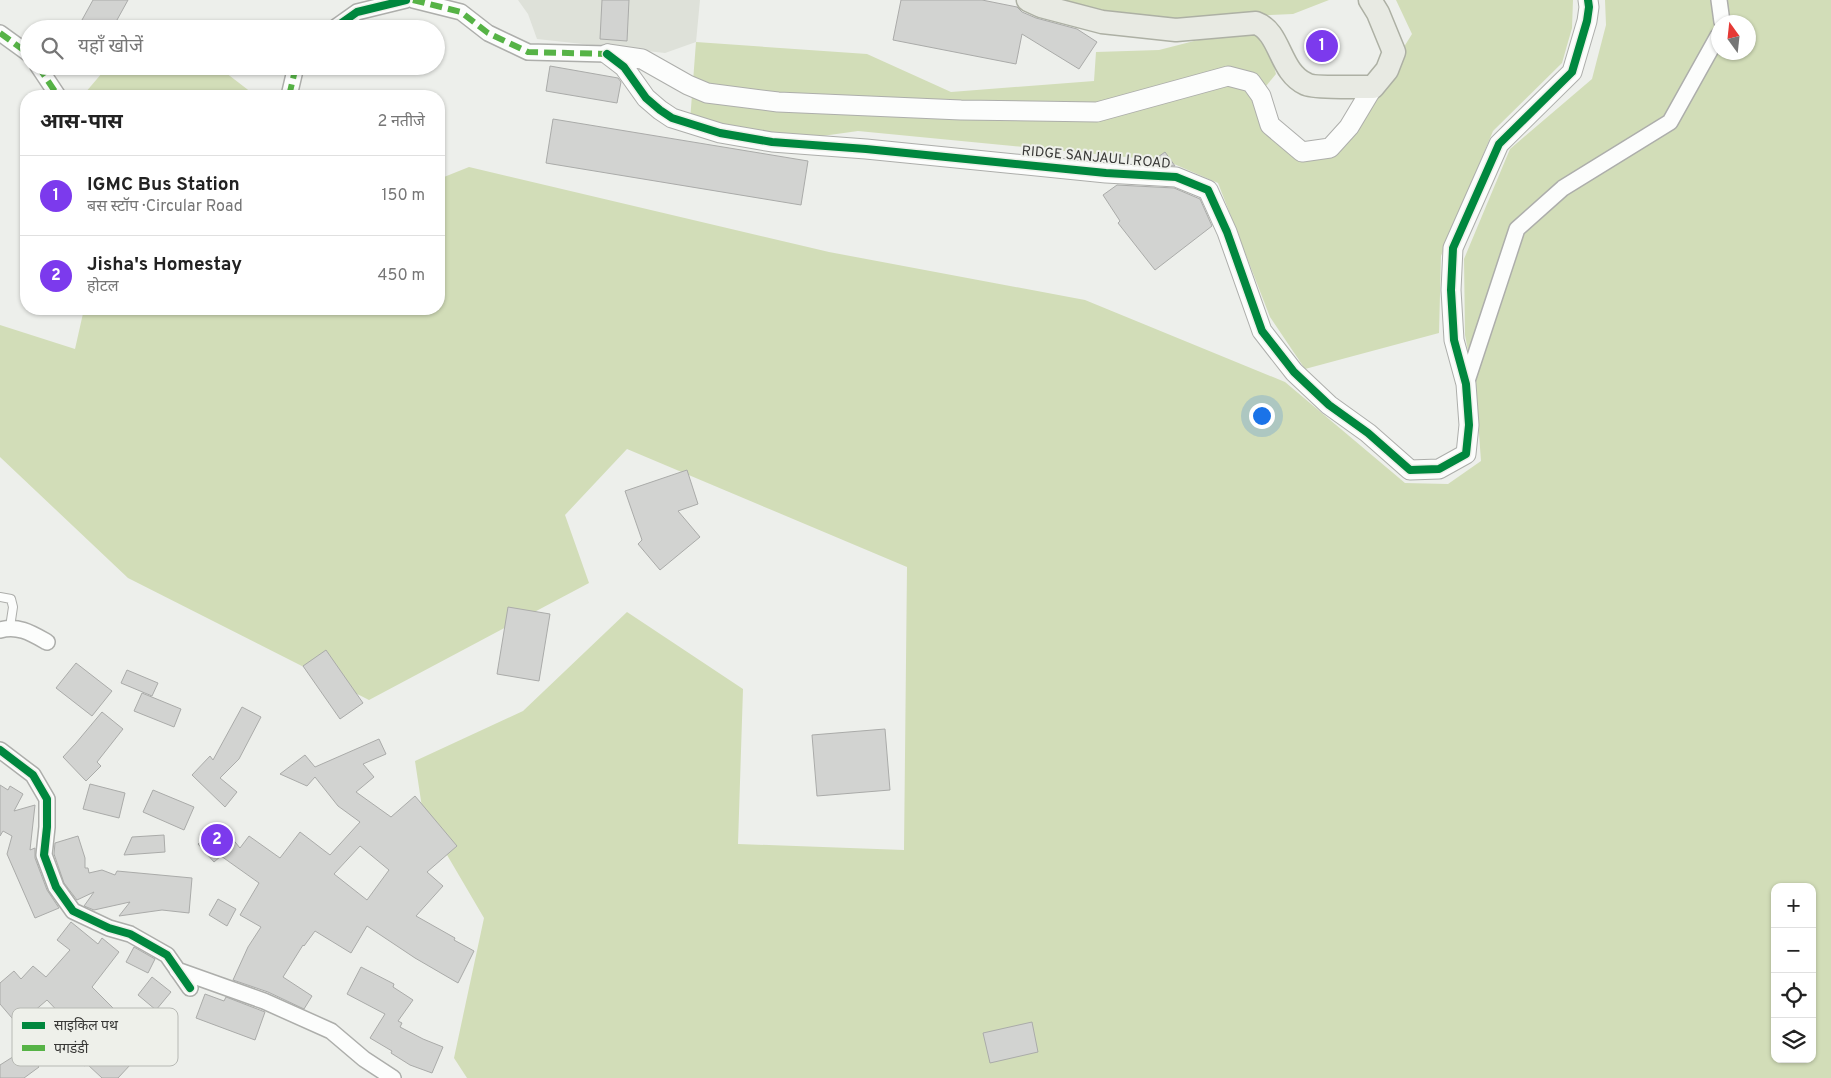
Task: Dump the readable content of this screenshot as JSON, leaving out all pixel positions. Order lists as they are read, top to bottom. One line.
{"streets":{"street":["RIDGE SANJAULI ROAD"]},"legend":["साइकिल पथ","पगडंडी"],"north":"top","page":{"search":"यहाँ खोजें","pins":["1","2"],"heading":["आस-पास","2 नतीजे"],"list":[{"mark":"1","name":"IGMC Bus Station","note":"बस स्टॉप · Circular Road","value":"150 m"},{"mark":"2","name":"Jisha's Homestay","note":"होटल","value":"450 m"}],"map_buttons":["+","−"]}}
